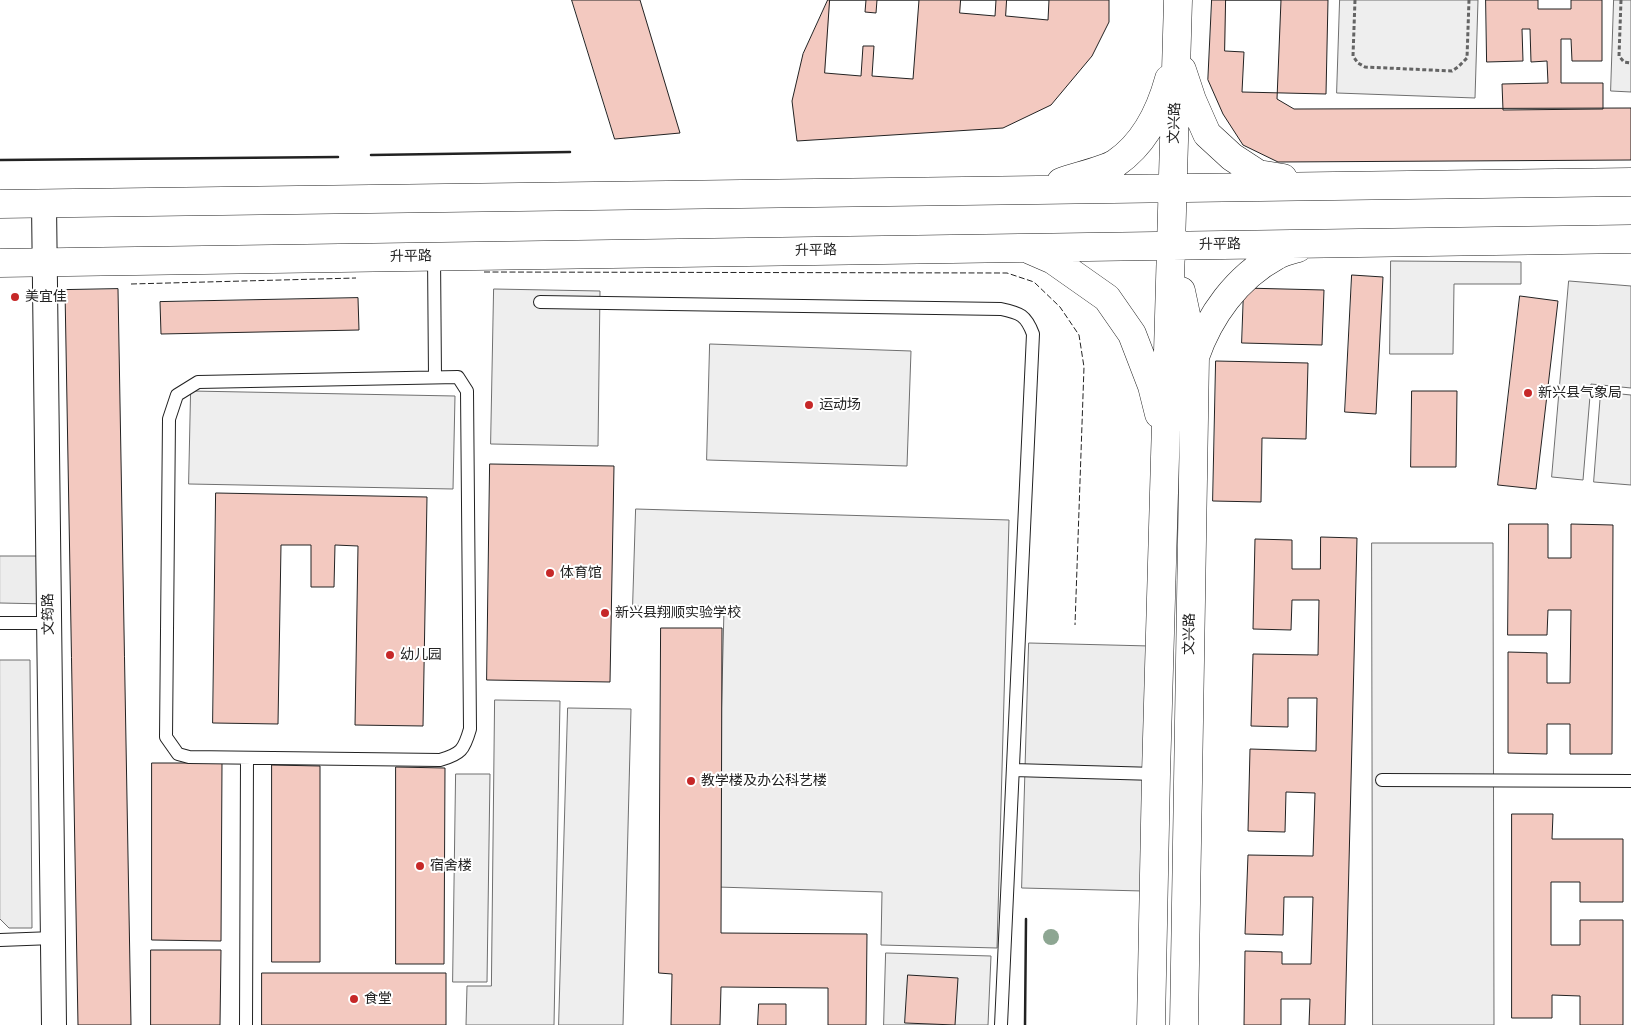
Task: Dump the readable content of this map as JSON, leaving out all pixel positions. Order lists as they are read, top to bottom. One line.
{"streets":{"street":["文兴路","升平路","文筠路"]},"crossings":[["文兴路","升平路"],["升平路","文筠路"]],"places":["美宜佳","新兴县气象局","运动场","体育馆","新兴县翔顺实验学校","幼儿园","教学楼及办公科艺楼","宿舍楼","食堂"]}
